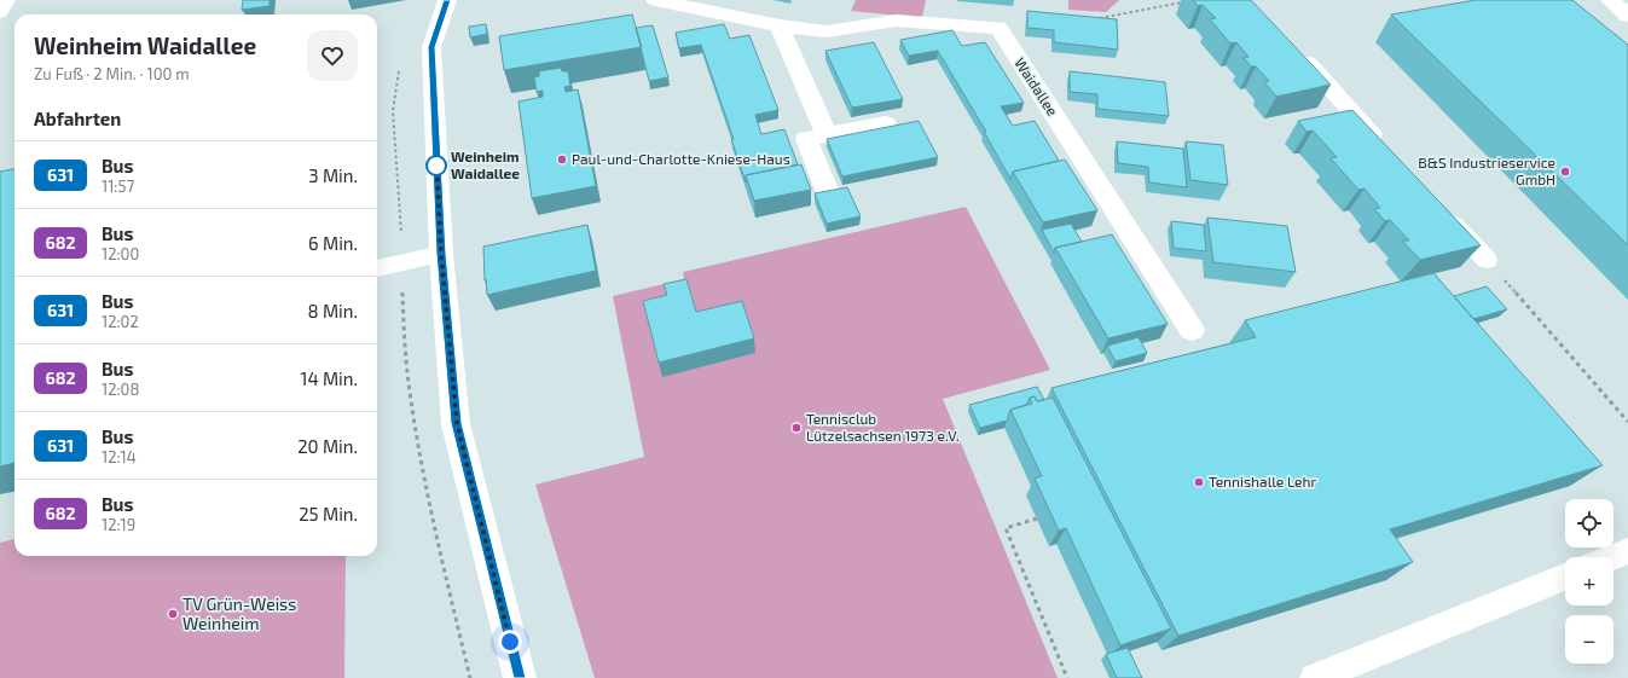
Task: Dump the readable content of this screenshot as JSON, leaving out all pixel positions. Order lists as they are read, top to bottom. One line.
{"streets":{"street":["Waidallee"]},"places":["Paul-und-Charlotte-Kniese-Haus","Weinheim Waidallee","B&S Industrieservice GmbH","Tennisclub Lützelsachsen 1973 e.V.","Tennishalle Lehr","TV Grün-Weiss Weinheim"],"lines":["bus line 631"],"page":{"heading":[["Weinheim Waidallee","Zu Fuß · 2 Min. · 100 m"],"Abfahrten"],"list":[{"mark":"631","name":"Bus","note":"11:57","value":"3 Min."},{"mark":"682","name":"Bus","note":"12:00","value":"6 Min."},{"mark":"631","name":"Bus","note":"12:02","value":"8 Min."},{"mark":"682","name":"Bus","note":"12:08","value":"14 Min."},{"mark":"631","name":"Bus","note":"12:14","value":"20 Min."},{"mark":"682","name":"Bus","note":"12:19","value":"25 Min."}],"map_buttons":["+","−"]}}
